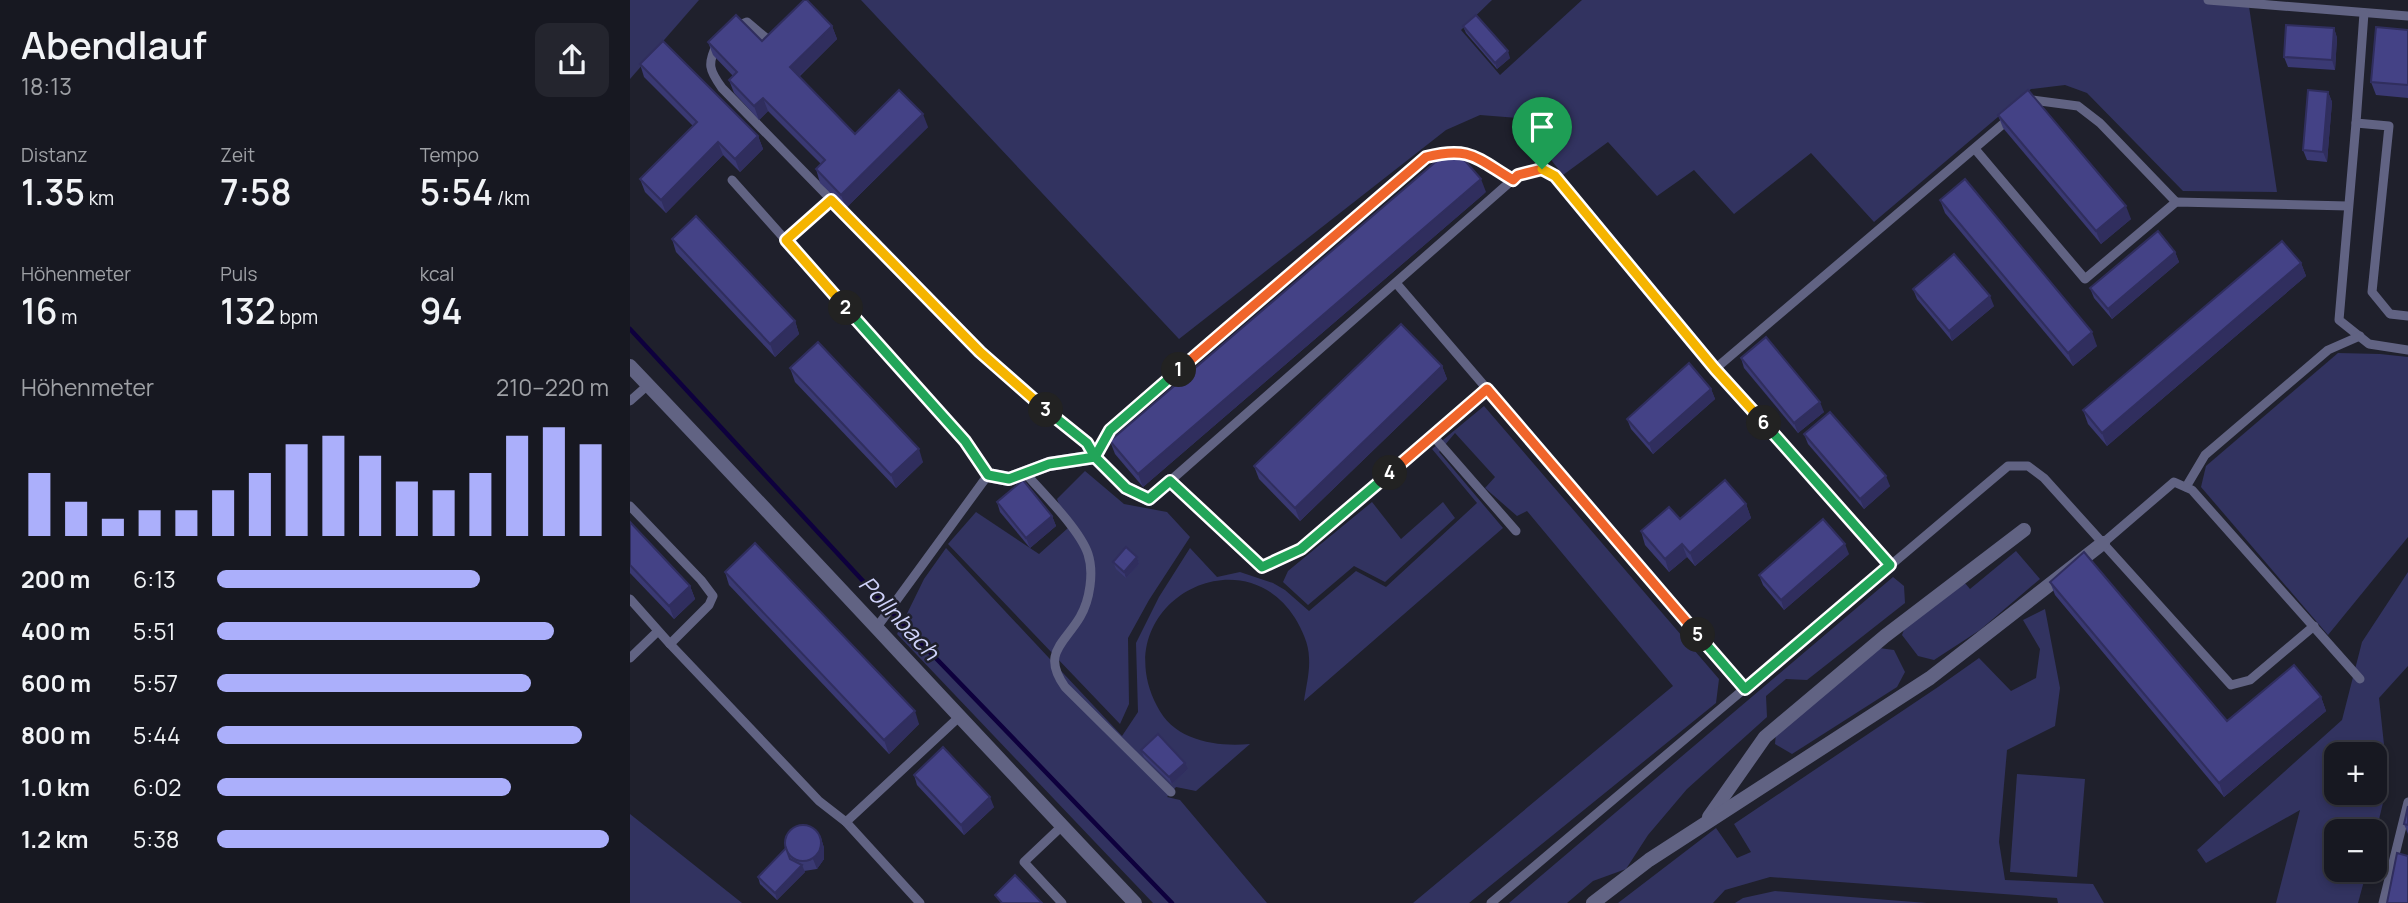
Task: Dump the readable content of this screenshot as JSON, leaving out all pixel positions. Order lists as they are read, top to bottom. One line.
{"water":["Pollnbach"],"page":{"heading":["Abendlauf","18:13"],"stats":[["Distanz","1.35 km"],["Zeit","7:58"],["Tempo","5:54 /km"],["Höhenmeter","16 m"],["Puls","132 bpm"],["kcal","94"]],"pins":["2","1","3","6","4","5"],"chart":["Höhenmeter","210–220 m"],"list":[{"name":"200 m","note":"6:13"},{"name":"400 m","note":"5:51"},{"name":"600 m","note":"5:57"},{"name":"800 m","note":"5:44"},{"name":"1.0 km","note":"6:02"},{"name":"1.2 km","note":"5:38"}],"map_buttons":["+","−"]}}
